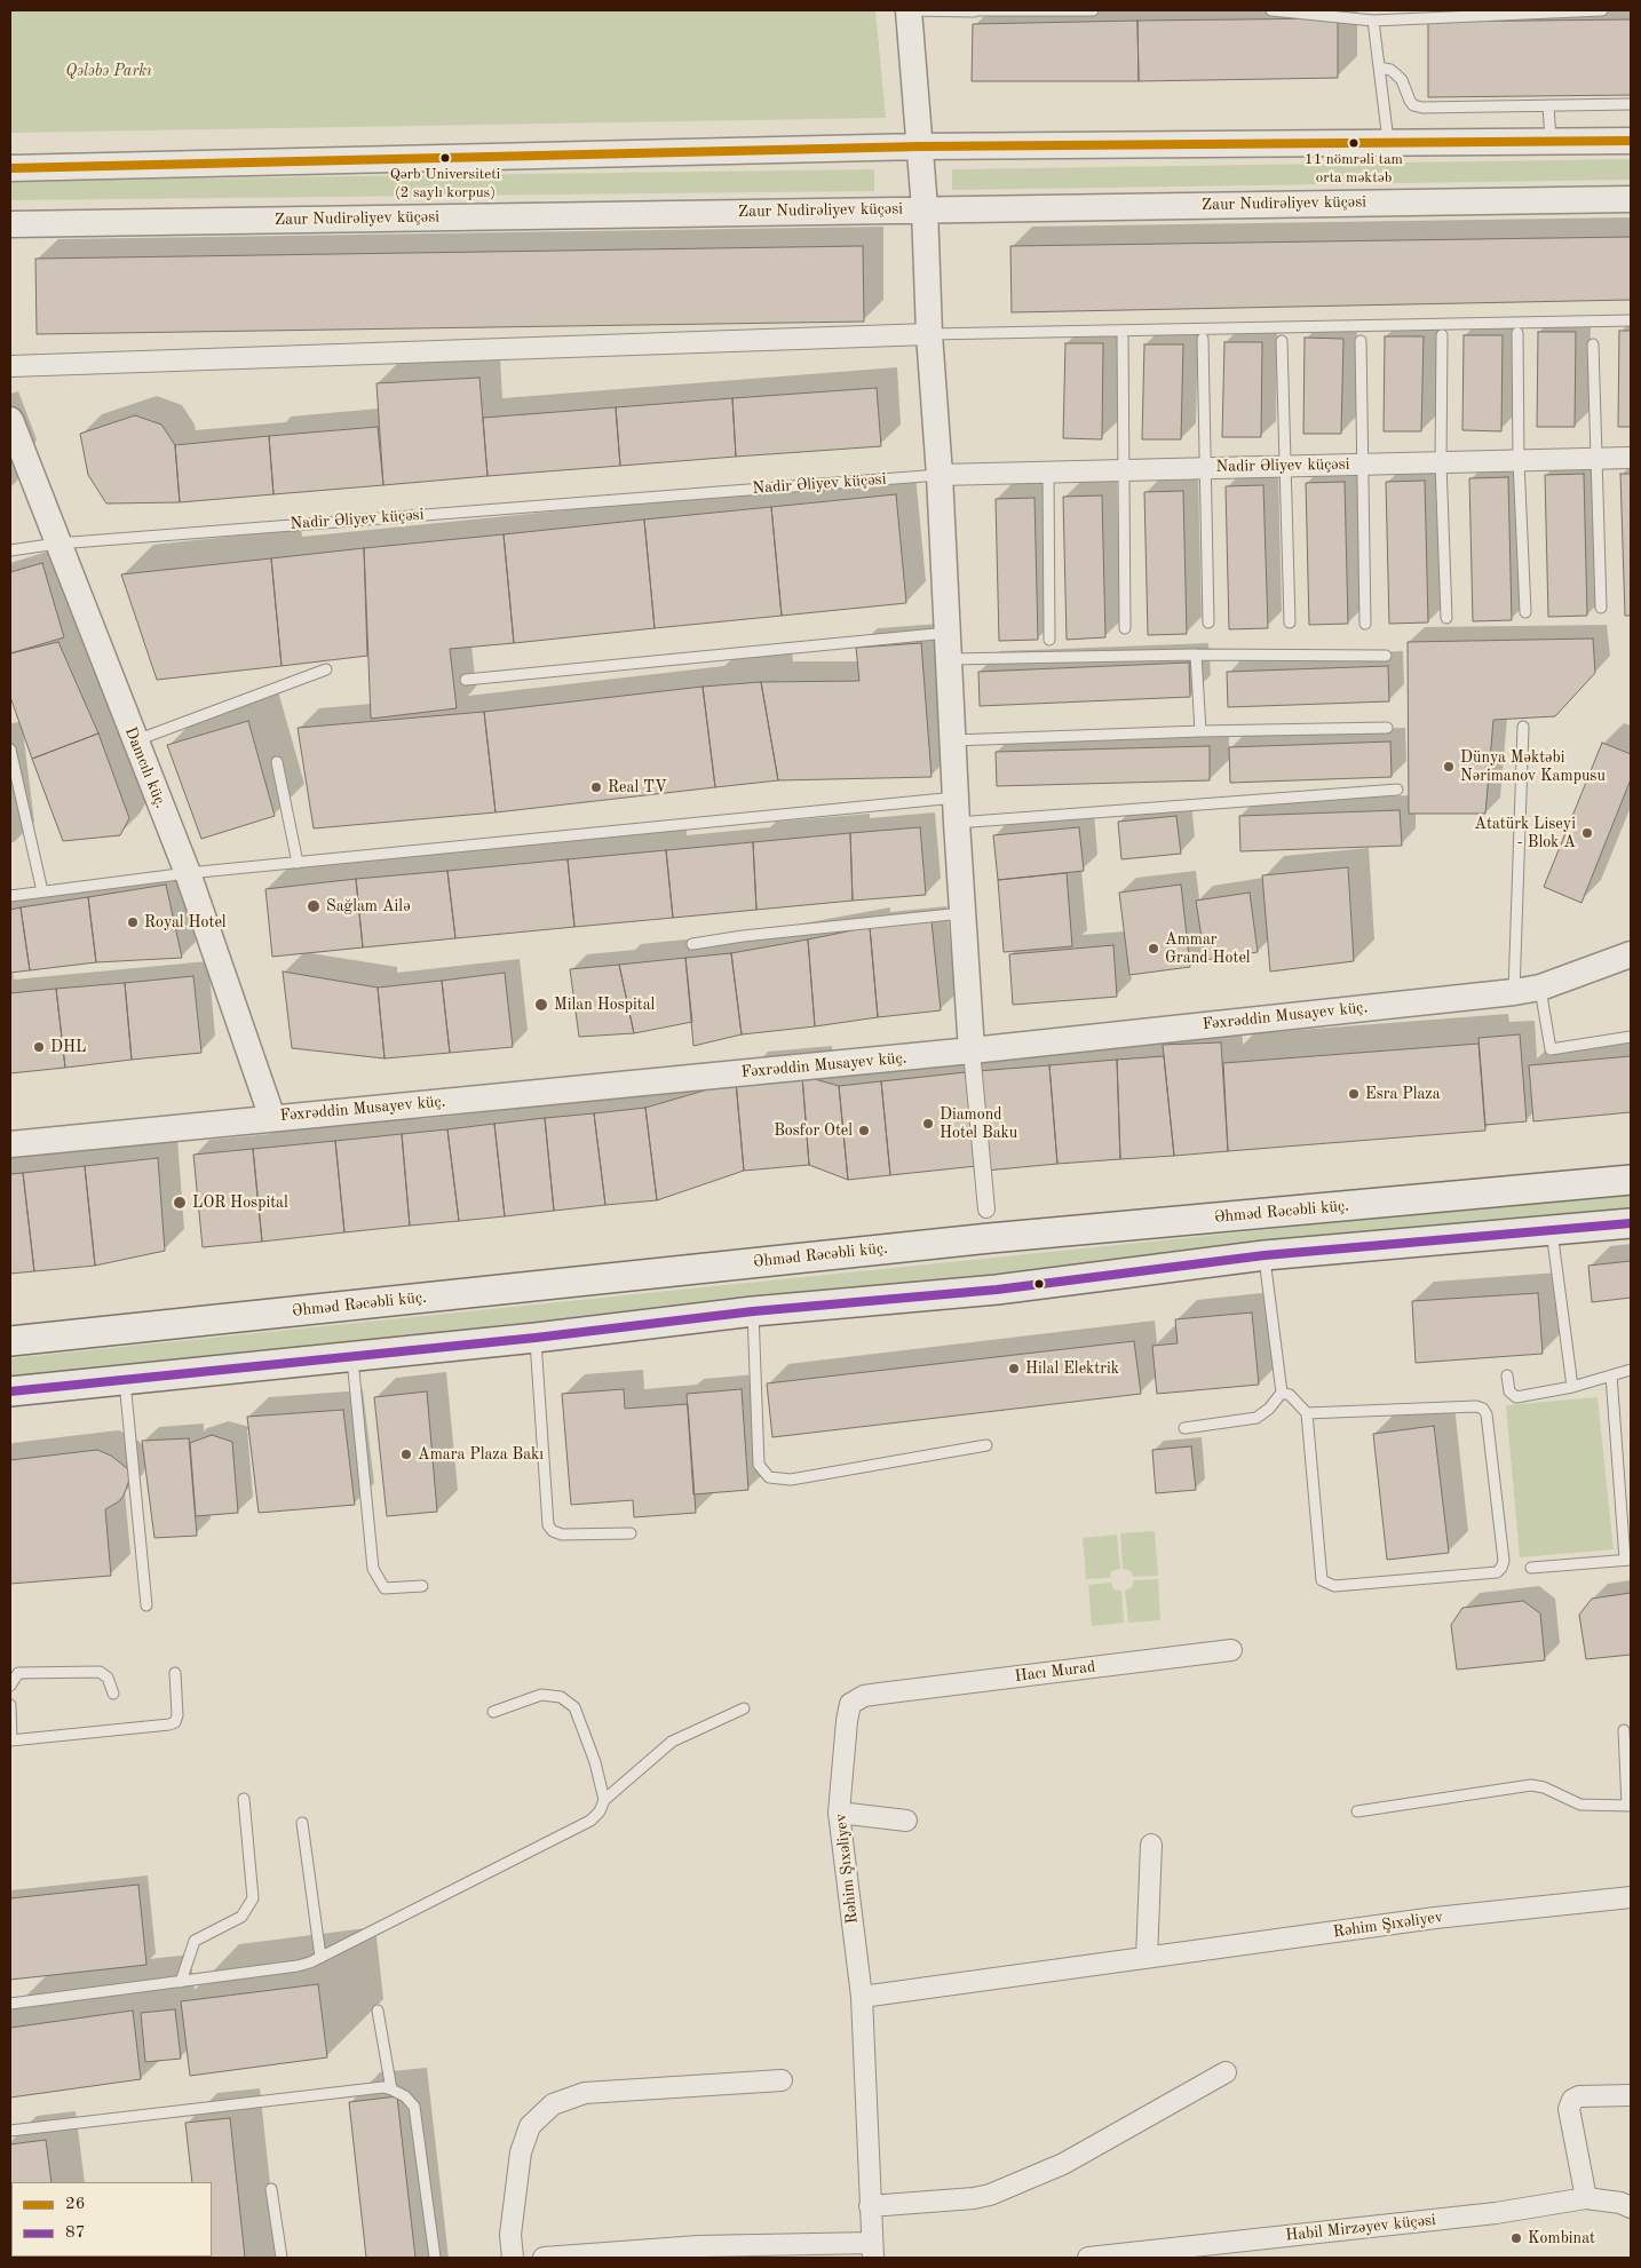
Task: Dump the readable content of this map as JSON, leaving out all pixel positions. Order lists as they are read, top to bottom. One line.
{"streets":{"main road":["Əhməd Rəcəbli küç."],"street":["Zaur Nudirəliyev küçəsi","Nadir Əliyev küçəsi","Damcılı küç.","Fəxrəddin Musayev küç.","Hacı Murad","Rəhim Şıxəliyev","Habil Mirzəyev küçəsi"]},"crossings":[["Nadir Əliyev küçəsi","Damcılı küç."],["Damcılı küç.","Fəxrəddin Musayev küç."],["Hacı Murad","Rəhim Şıxəliyev"]],"parks":["Qələbə Parkı"],"places":["11 nömrəli tam orta məktəb","Qərb Universiteti (2 saylı korpus)","Dünya Məktəbi Nərimanov Kampusu","Real TV","Atatürk Liseyi - Blok A","Sağlam Ailə","Royal Hotel","Ammar Grand Hotel","Milan Hospital","DHL","Esra Plaza","Diamond Hotel Baku","Bosfor Otel","LOR Hospital","Hilal Elektrik","Amara Plaza Bakı","Kombinat"],"lines":["transit line 26","transit line 87"],"legend":["26","87"]}
